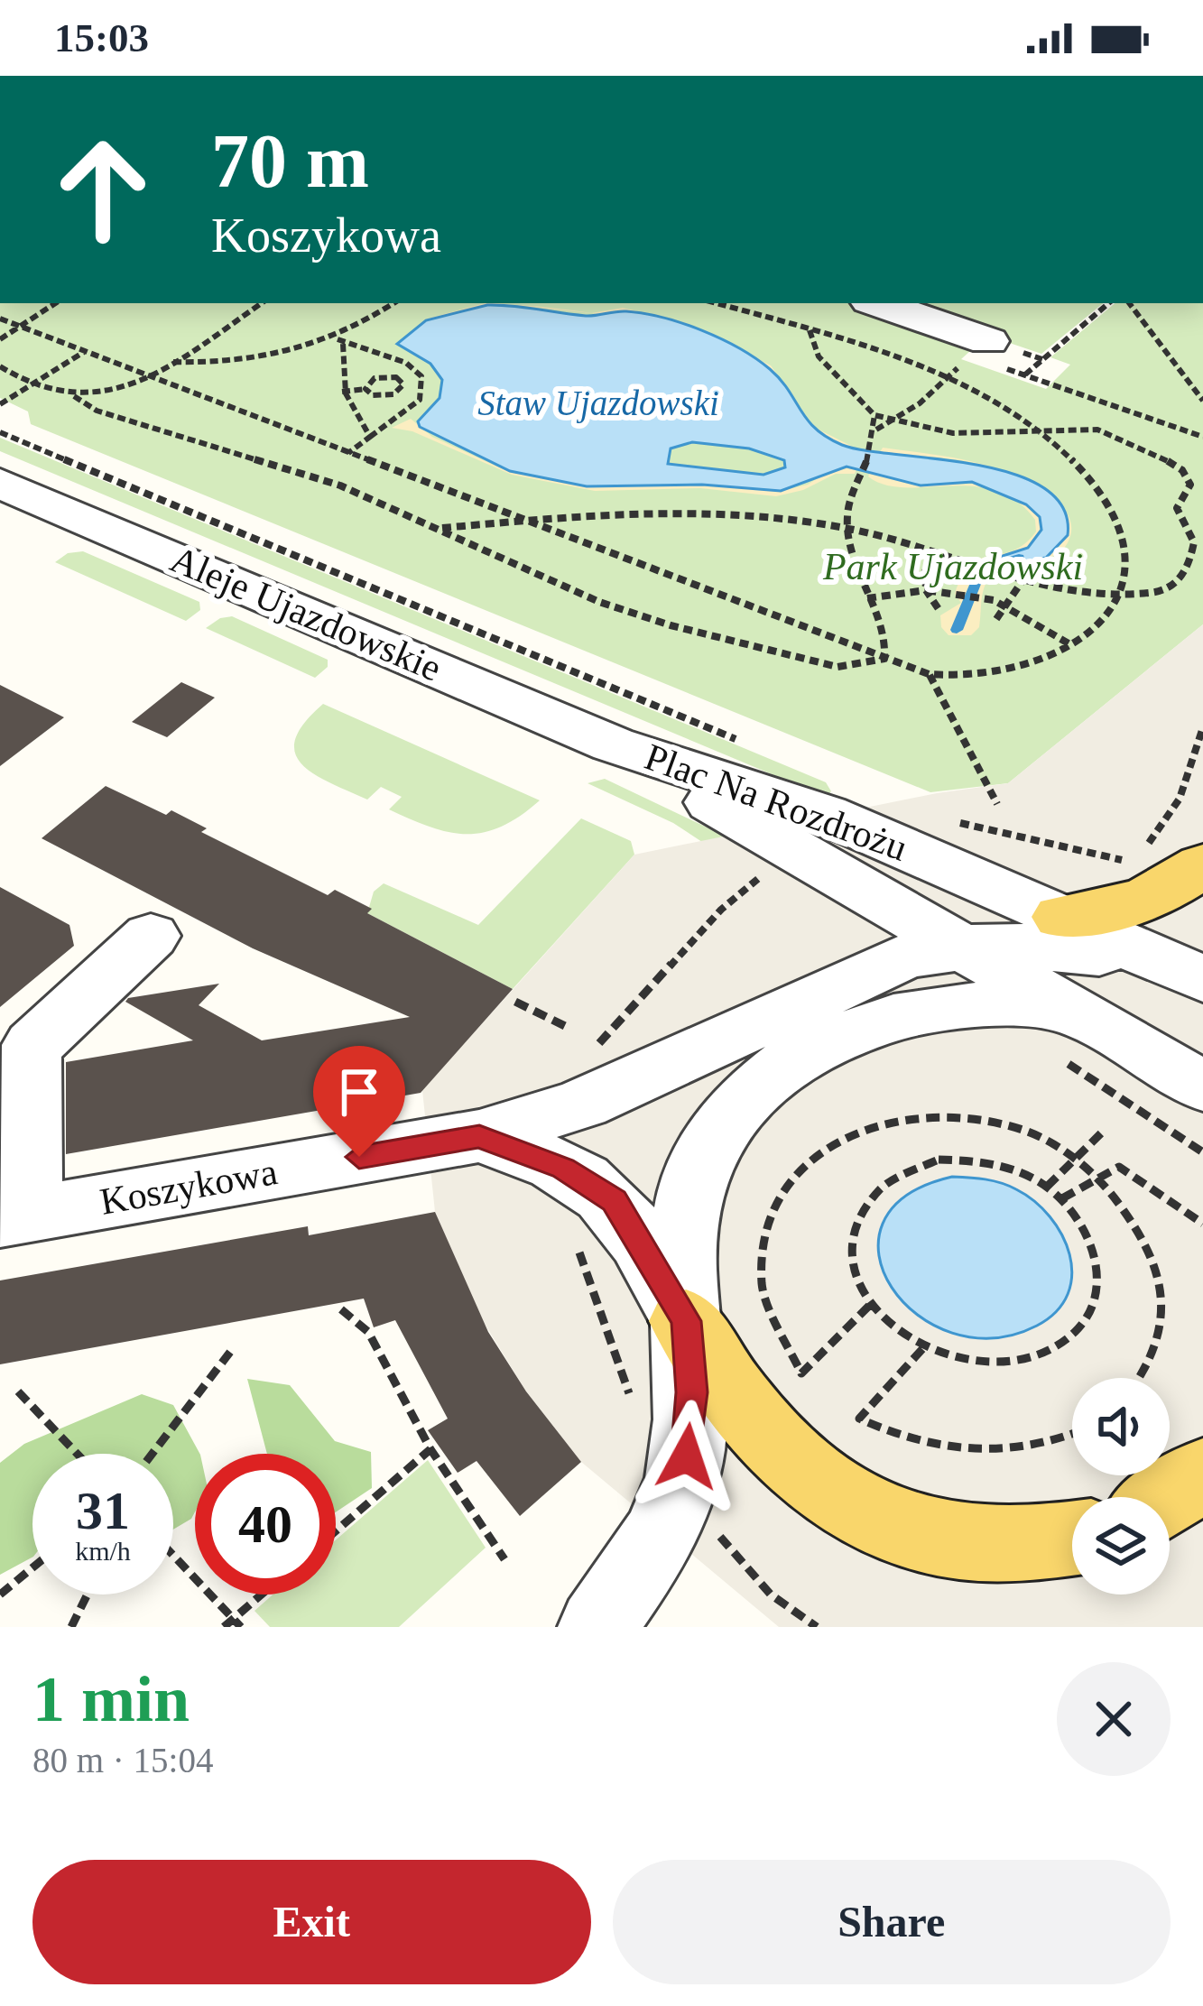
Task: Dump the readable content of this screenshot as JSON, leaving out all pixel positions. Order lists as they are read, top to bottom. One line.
{"streets":{"street":["Aleje Ujazdowskie","Plac Na Rozdrożu","Koszykowa"]},"crossings":[["Aleje Ujazdowskie","Plac Na Rozdrożu"],["Plac Na Rozdrożu","Koszykowa"]],"water":["Staw Ujazdowski"],"parks":["Park Ujazdowski"],"page":{"status":"15:03","turn":["70 m","Koszykowa"],"speed":"31 km/h","limit":"40","heading":["1 min","80 m · 15:04"],"buttons":["Exit","Share"]}}
